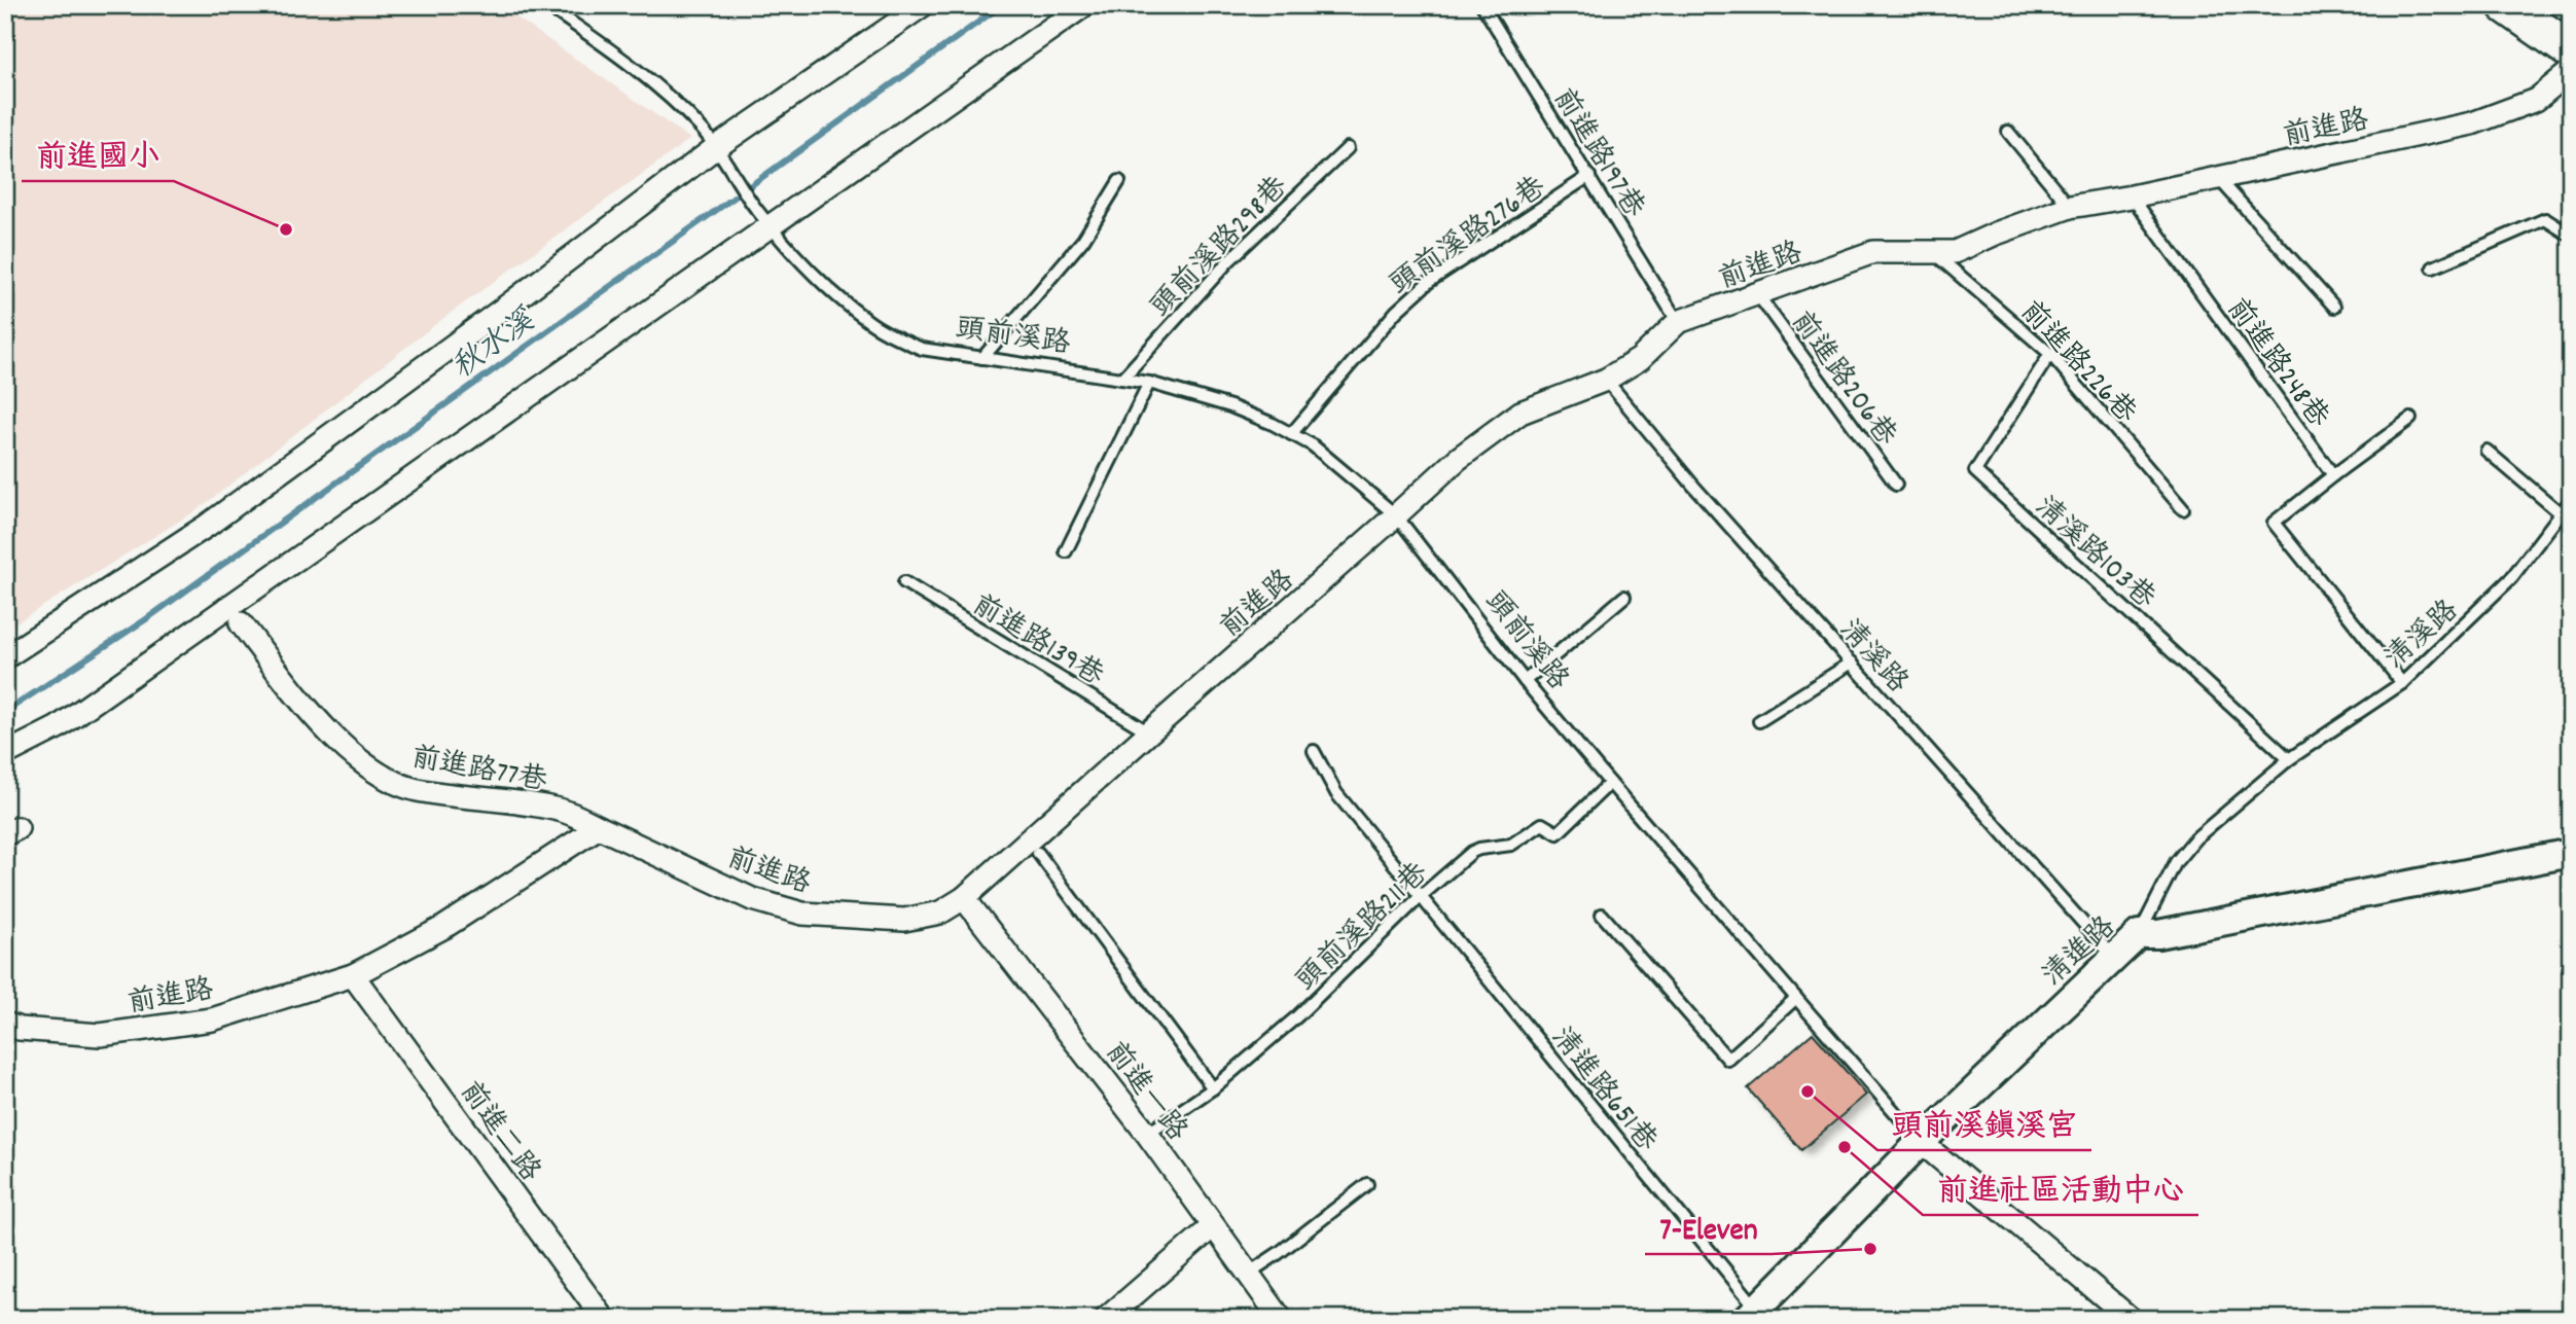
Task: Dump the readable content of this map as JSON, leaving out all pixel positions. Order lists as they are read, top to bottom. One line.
{"streets":{"street":["前進路","頭前溪路","前進路77巷","清進路","前進一路","前進二路"],"lane":["前進路197巷","頭前溪路276巷","頭前溪路298巷","前進路226巷","前進路248巷","前進路206巷","清溪路103巷","清溪路","前進路139巷","頭前溪路211巷","清進路651巷"]},"crossings":[["前進路","前進路197巷"],["前進路","頭前溪路"],["前進路","前進路226巷"],["前進路","前進路248巷"],["前進路","前進路206巷"],["前進路","清溪路"],["前進路","前進路139巷"],["前進路","前進路77巷"],["前進路","前進一路"],["前進路","前進二路"],["前進路197巷","頭前溪路276巷"],["頭前溪路276巷","頭前溪路"],["頭前溪路298巷","頭前溪路"],["頭前溪路","頭前溪路211巷"],["頭前溪路","清進路"],["前進路226巷","清溪路103巷"],["清溪路103巷","清溪路"],["清溪路","清進路"],["頭前溪路211巷","清進路651巷"],["頭前溪路211巷","前進一路"],["清進路","清進路651巷"]],"water":["秋水溪"],"places":["前進國小","頭前溪鎮溪宮","前進社區活動中心","7-Eleven"]}
